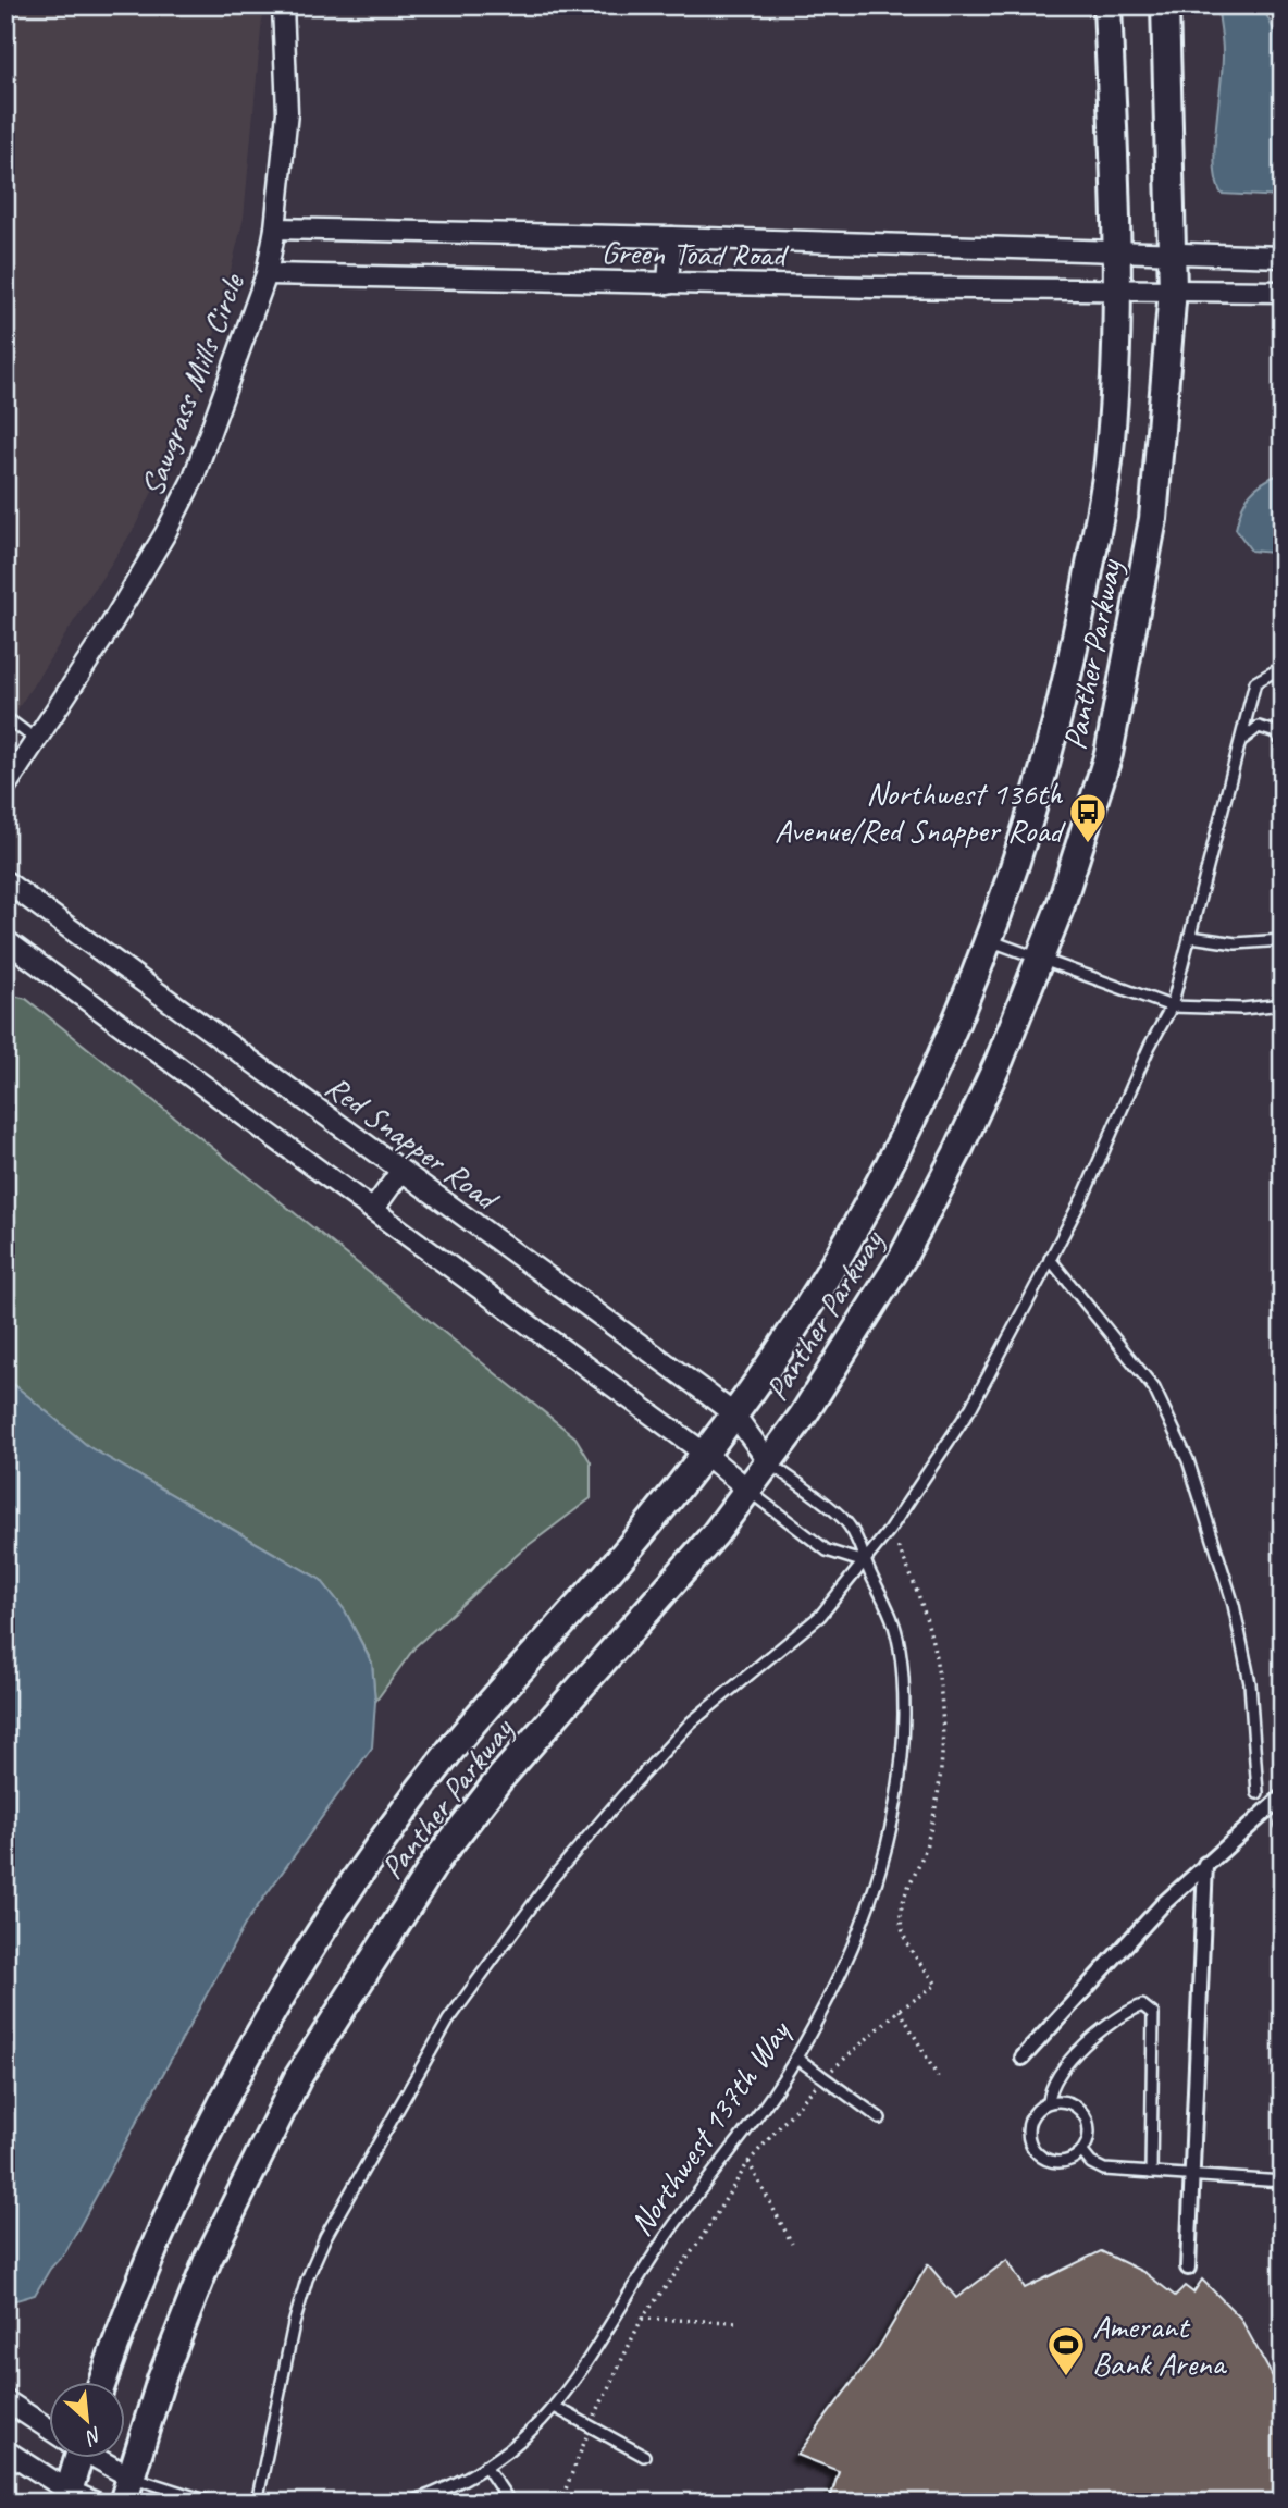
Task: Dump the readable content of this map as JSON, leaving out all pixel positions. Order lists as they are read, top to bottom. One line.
{"streets":{"main road":["Panther Parkway"],"street":["Green Toad Road","Sawgrass Mills Circle","Red Snapper Road"],"lane":["Northwest 137th Way"]},"crossings":[["Green Toad Road","Sawgrass Mills Circle"],["Green Toad Road","Panther Parkway"],["Panther Parkway","Red Snapper Road"],["Panther Parkway","Northwest 137th Way"],["Red Snapper Road","Northwest 137th Way"]],"places":{"bus stop":["Northwest 136th Avenue/Red Snapper Road"],"sports":["Amerant Bank Arena"]},"north":"bottom right"}
